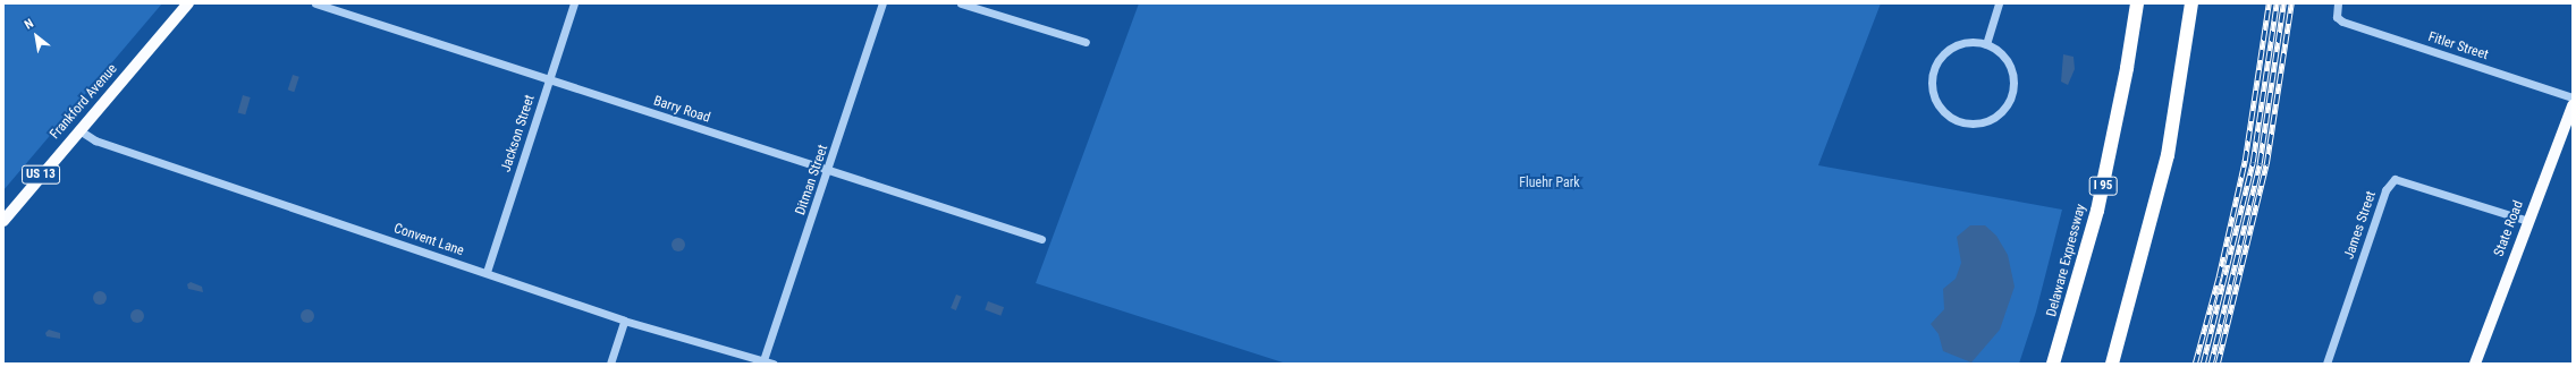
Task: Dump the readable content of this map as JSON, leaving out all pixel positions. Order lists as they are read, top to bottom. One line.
{"streets":{"highway":["I 95","Delaware Expressway"],"main road":["Frankford Avenue","US 13","State Road"],"street":["Fitler Street","Barry Road","Jackson Street","Ditman Street","James Street","Convent Lane"]},"crossings":[["Frankford Avenue","Convent Lane"],["Barry Road","Jackson Street"],["Barry Road","Ditman Street"],["Jackson Street","Convent Lane"],["Ditman Street","Convent Lane"],["James Street","State Road"]],"parks":["Fluehr Park"],"north":"top left"}
